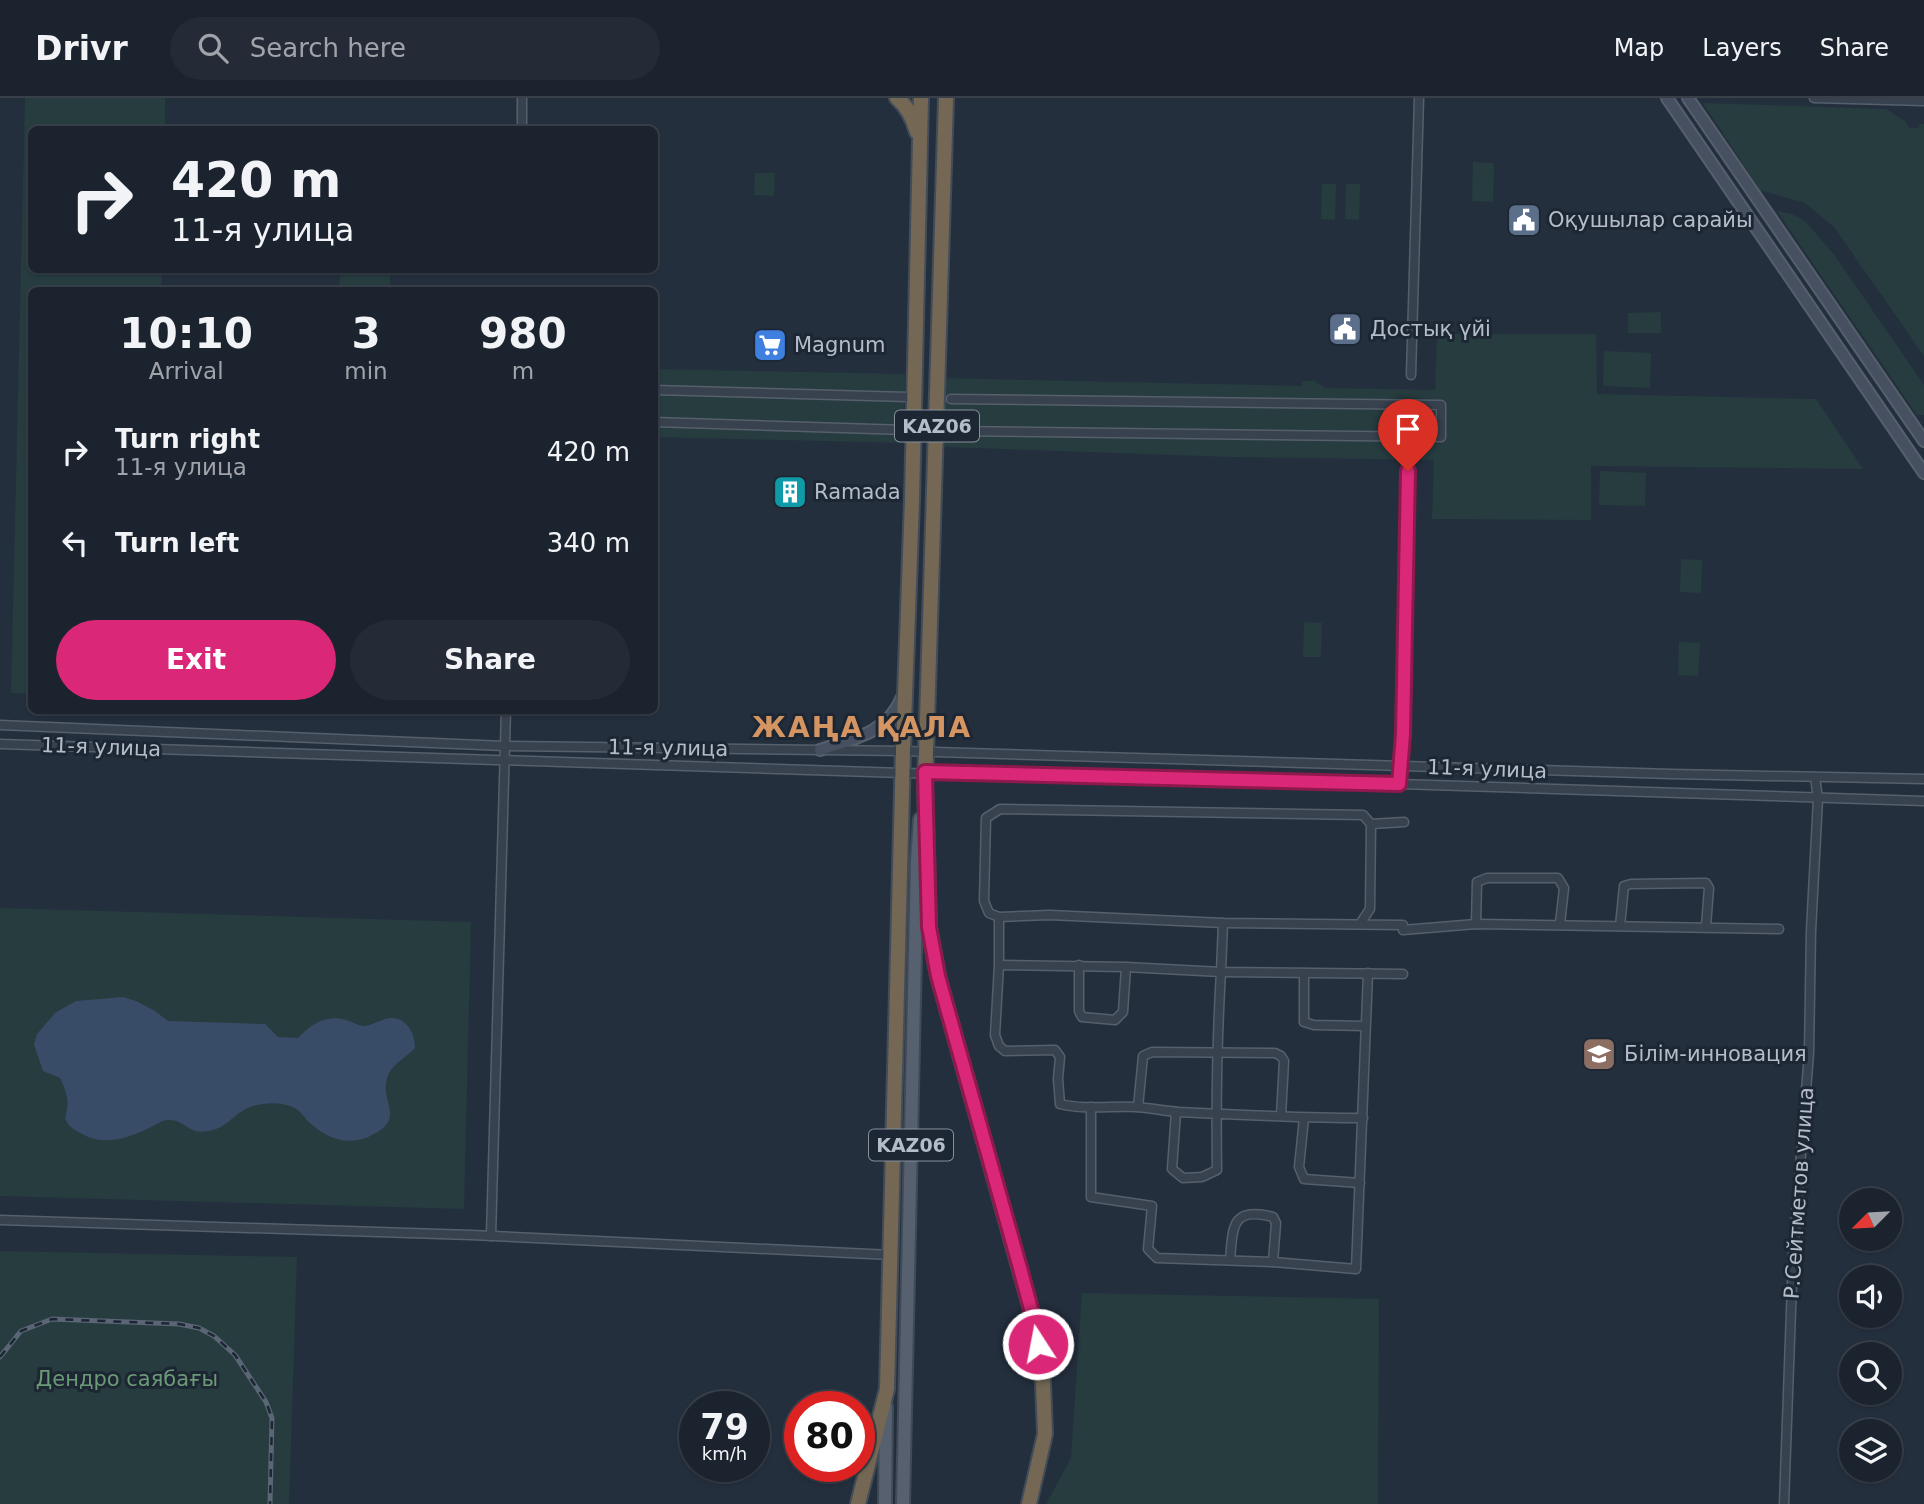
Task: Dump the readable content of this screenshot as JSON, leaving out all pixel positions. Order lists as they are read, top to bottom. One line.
{"streets":{"highway":["KАZ06"],"street":["11-я улица","Р.Сейтметов улица"]},"crossings":[["KАZ06","11-я улица"],["11-я улица","Р.Сейтметов улица"]],"districts":["ЖАҢА ҚАЛА"],"parks":["Дендро саябағы"],"places":{"public building":["Оқушылар сарайы","Достық үйі"],"supermarket":["Magnum"],"building":["Ramada"],"school or university":["Білім-инновация"]},"north":"bottom left","page":{"header":"Drivr","search":"Search here","nav":["Map","Layers","Share"],"turn":["420 m","11-я улица"],"eta":["10:10","Arrival","3","min","980","m"],"list":[{"name":"Turn right","note":"11-я улица","value":"420 m"},{"name":"Turn left","value":"340 m"}],"buttons":["Exit","Share"],"speed":"79 km/h","limit":"80"}}
